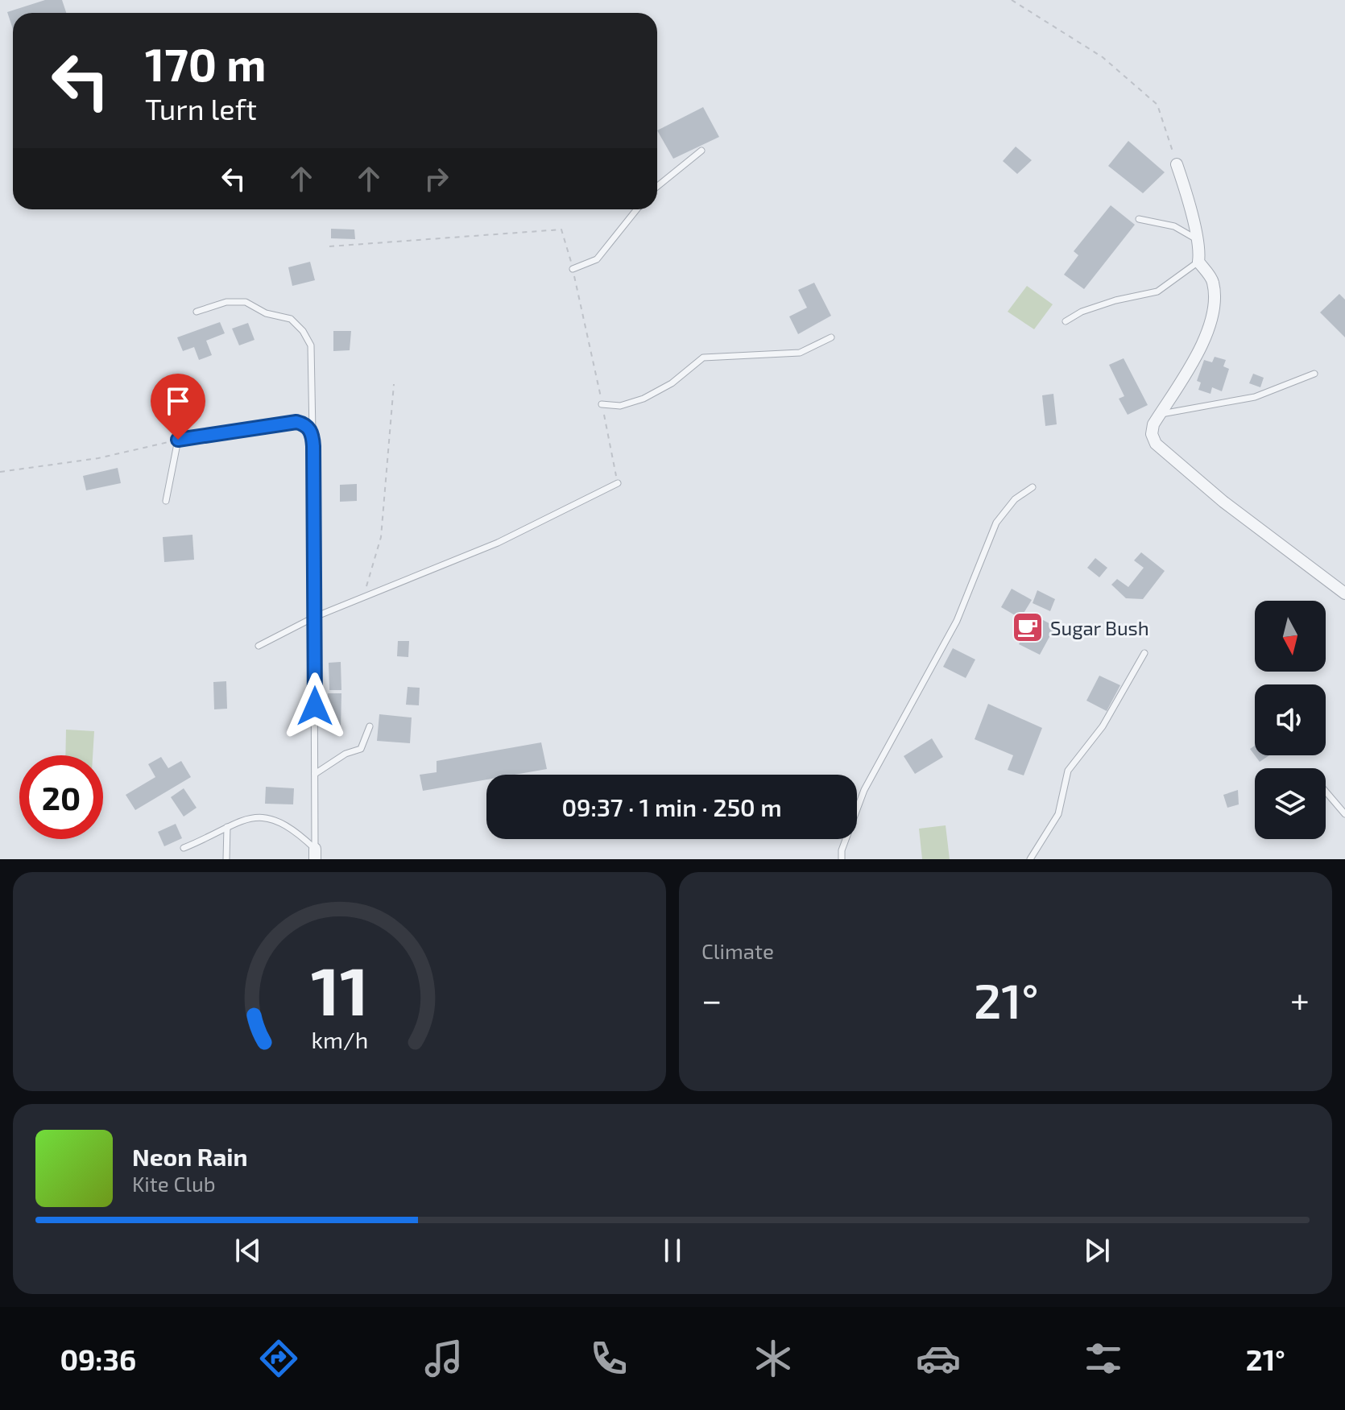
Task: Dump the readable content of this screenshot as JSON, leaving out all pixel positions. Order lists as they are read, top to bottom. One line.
{"places":{"cafe":["Sugar Bush"]},"north":"bottom","page":{"turn":["170 m","Turn left"],"limit":"20","trip":"09:37 · 1 min · 250 m","tile":"Climate","heat":["−","21°","+"],"song":["Neon Rain","Kite Club"],"tabs":["09:36","21°"],"gauge":["11","km/h"]}}
